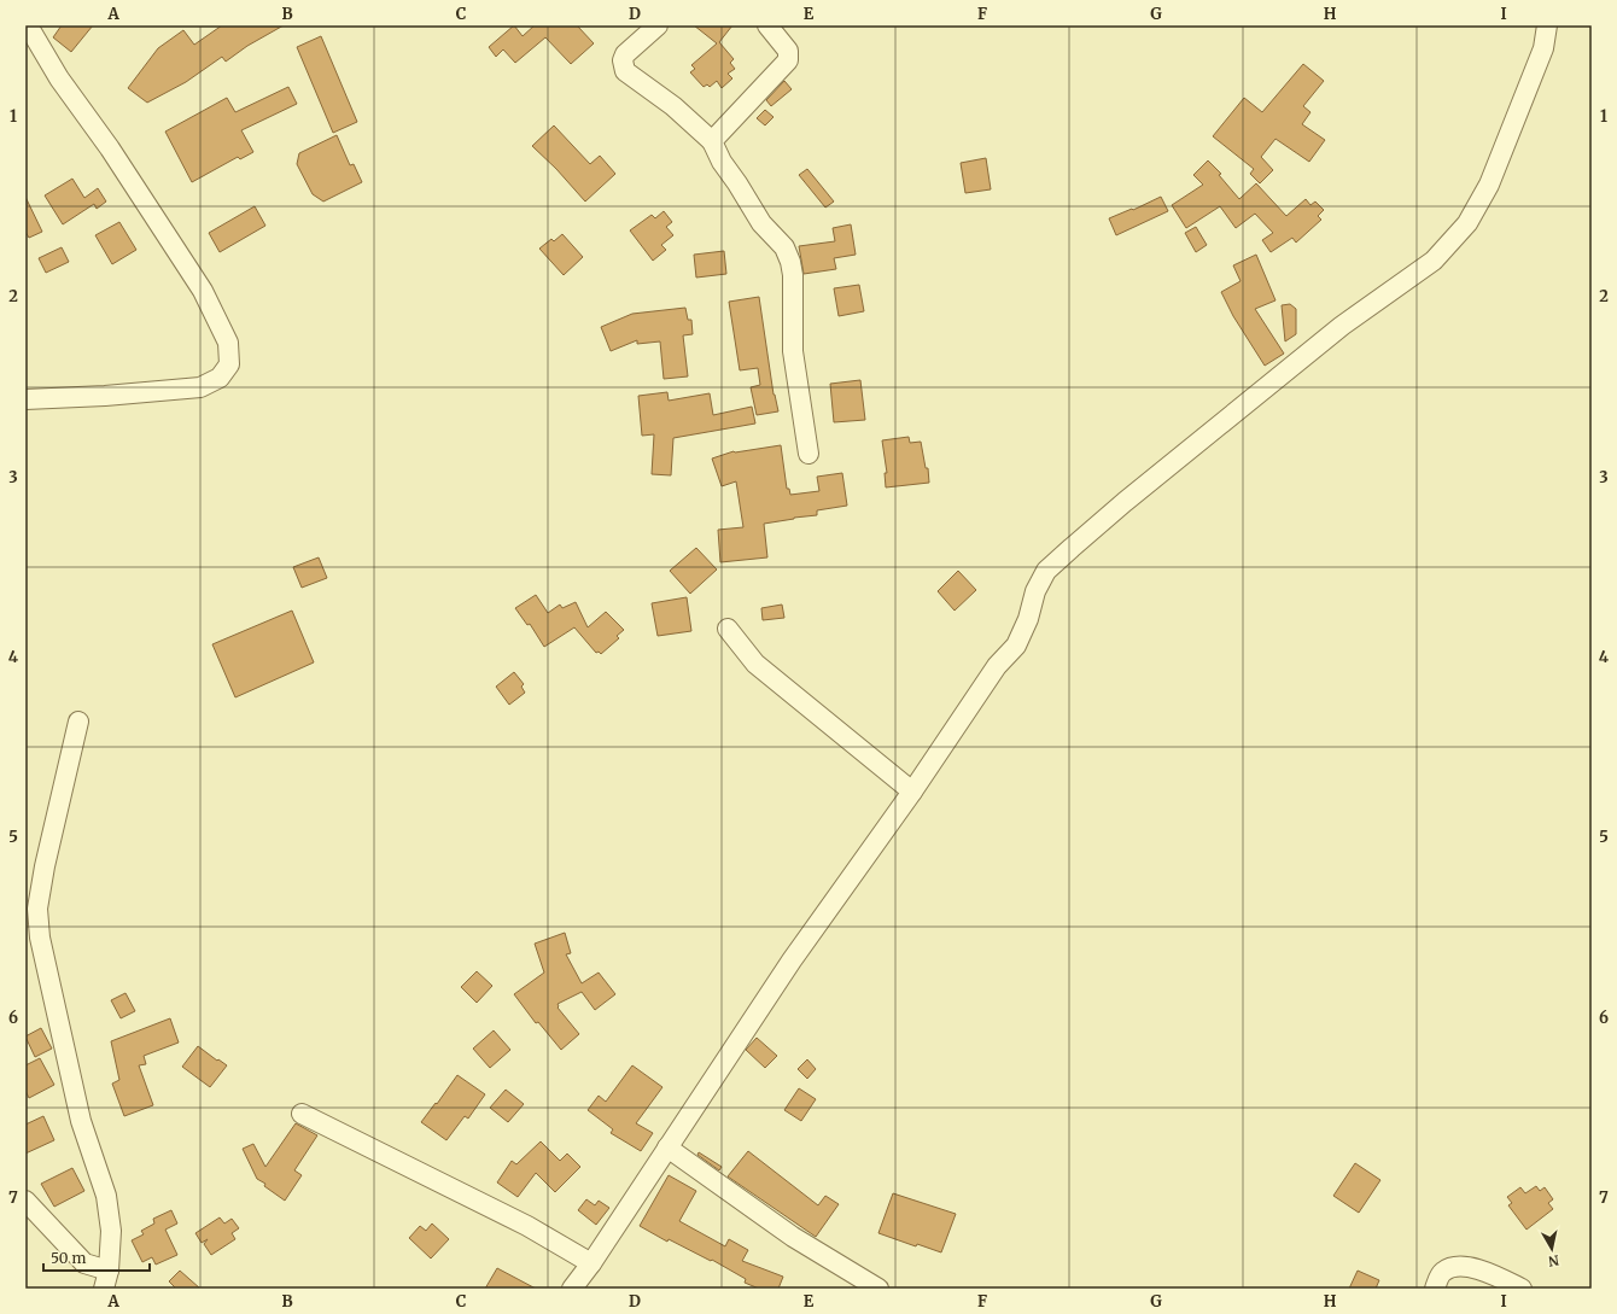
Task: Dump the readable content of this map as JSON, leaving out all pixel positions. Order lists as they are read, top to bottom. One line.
{"scale_bar":"50 m","north":"bottom","grid":{"columns":["A","B","C","D","E","F","G","H","I"],"rows":["1","2","3","4","5","6","7"]}}
